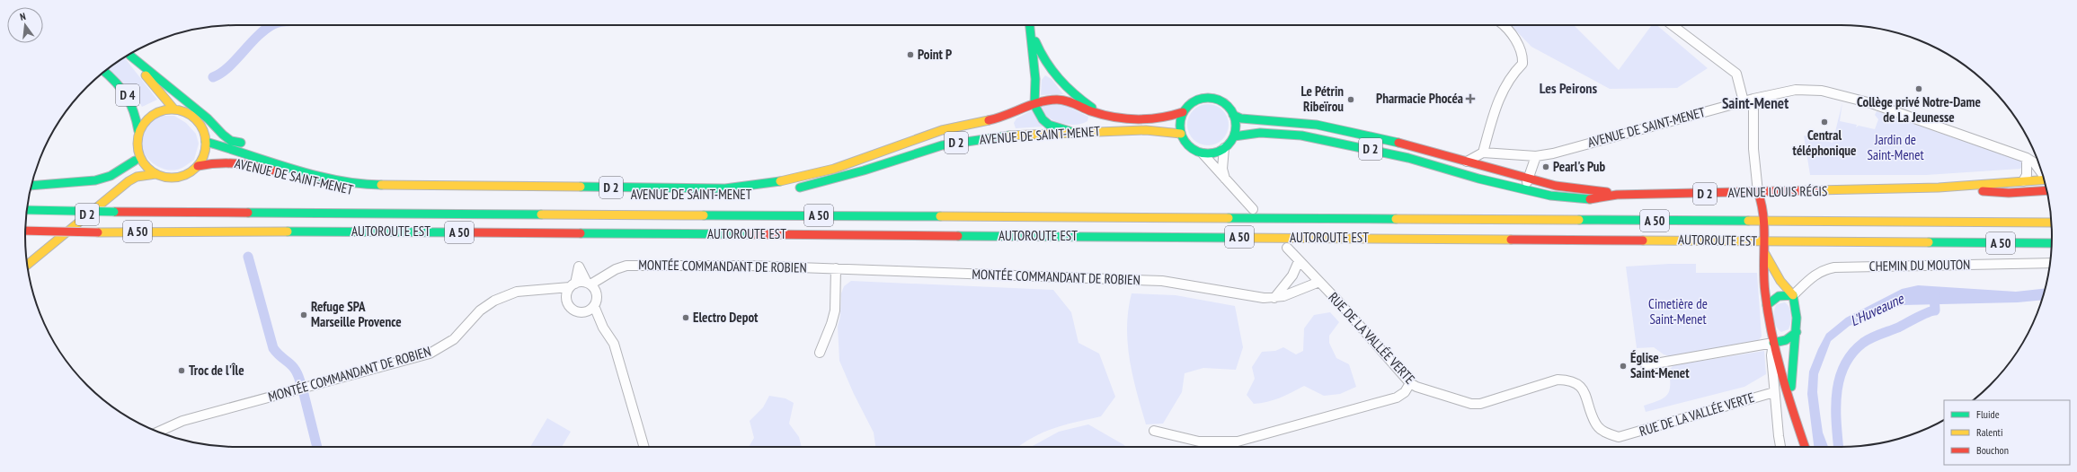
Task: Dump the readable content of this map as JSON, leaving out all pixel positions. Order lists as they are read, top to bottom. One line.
{"streets":{"main road":["D 4","AVENUE DE SAINT-MENET","D 2","AVENUE LOUIS RÉGIS","A 50","AUTOROUTE EST"],"street":["CHEMIN DU MOUTON","MONTÉE COMMANDANT DE ROBIEN","RUE DE LA VALLÉE VERTE"]},"crossings":[["D 4","AVENUE DE SAINT-MENET"],["D 4","D 2"],["AVENUE DE SAINT-MENET","D 2"],["D 2","AVENUE LOUIS RÉGIS"],["MONTÉE COMMANDANT DE ROBIEN","RUE DE LA VALLÉE VERTE"]],"districts":["Les Peirons","Saint-Menet"],"water":["L'Huveaune"],"parks":["Jardin de Saint-Menet","Cimetière de Saint-Menet"],"places":{"other":["Point P","Collège privé Notre-Dame de La Jeunesse","Le Pétrin Ribeïrou","Central téléphonique","Pearl's Pub","Refuge SPA Marseille Provence","Electro Depot","Église Saint-Menet","Troc de l'Île"],"health":["Pharmacie Phocéa"]},"legend":["Fluide","Ralenti","Bouchon"],"north":"top"}
